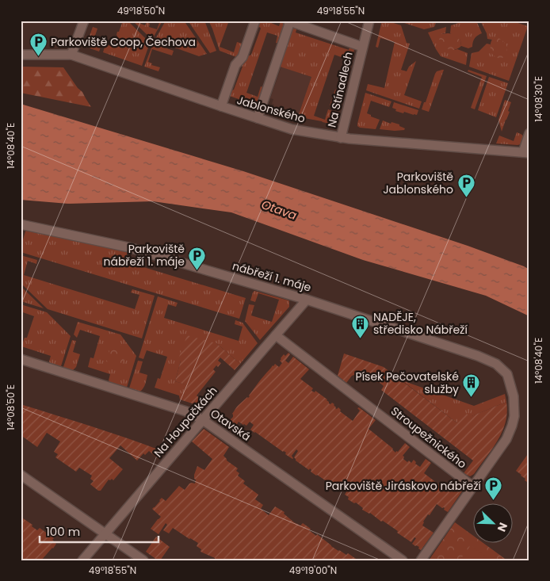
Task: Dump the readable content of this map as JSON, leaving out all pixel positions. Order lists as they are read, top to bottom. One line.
{"streets":{"street":["Na Stínadlech","Jablonského","nábřeží 1. máje","Na Houpačkách","Otavská","Stroupežnického"]},"crossings":[["Na Stínadlech","Jablonského"],["nábřeží 1. máje","Na Houpačkách"],["nábřeží 1. máje","Stroupežnického"],["Na Houpačkách","Otavská"],["Na Houpačkách","Stroupežnického"]],"water":["Otava"],"places":{"parking":["Parkoviště Coop, Čechova","Parkoviště Jablonského","Parkoviště nábřeží 1. máje","Parkoviště Jiráskovo nábřeží"],"building":["NADĚJE, středisko Nábřeží","Písek Pečovatelské služby"]},"scale_bar":"100 m","north":"bottom right","coordinates":["49°18'50\"N","49°18'55\"N","14°08'30\"E","14°08'40\"E","14°08'50\"E","49°19'00\"N"]}
